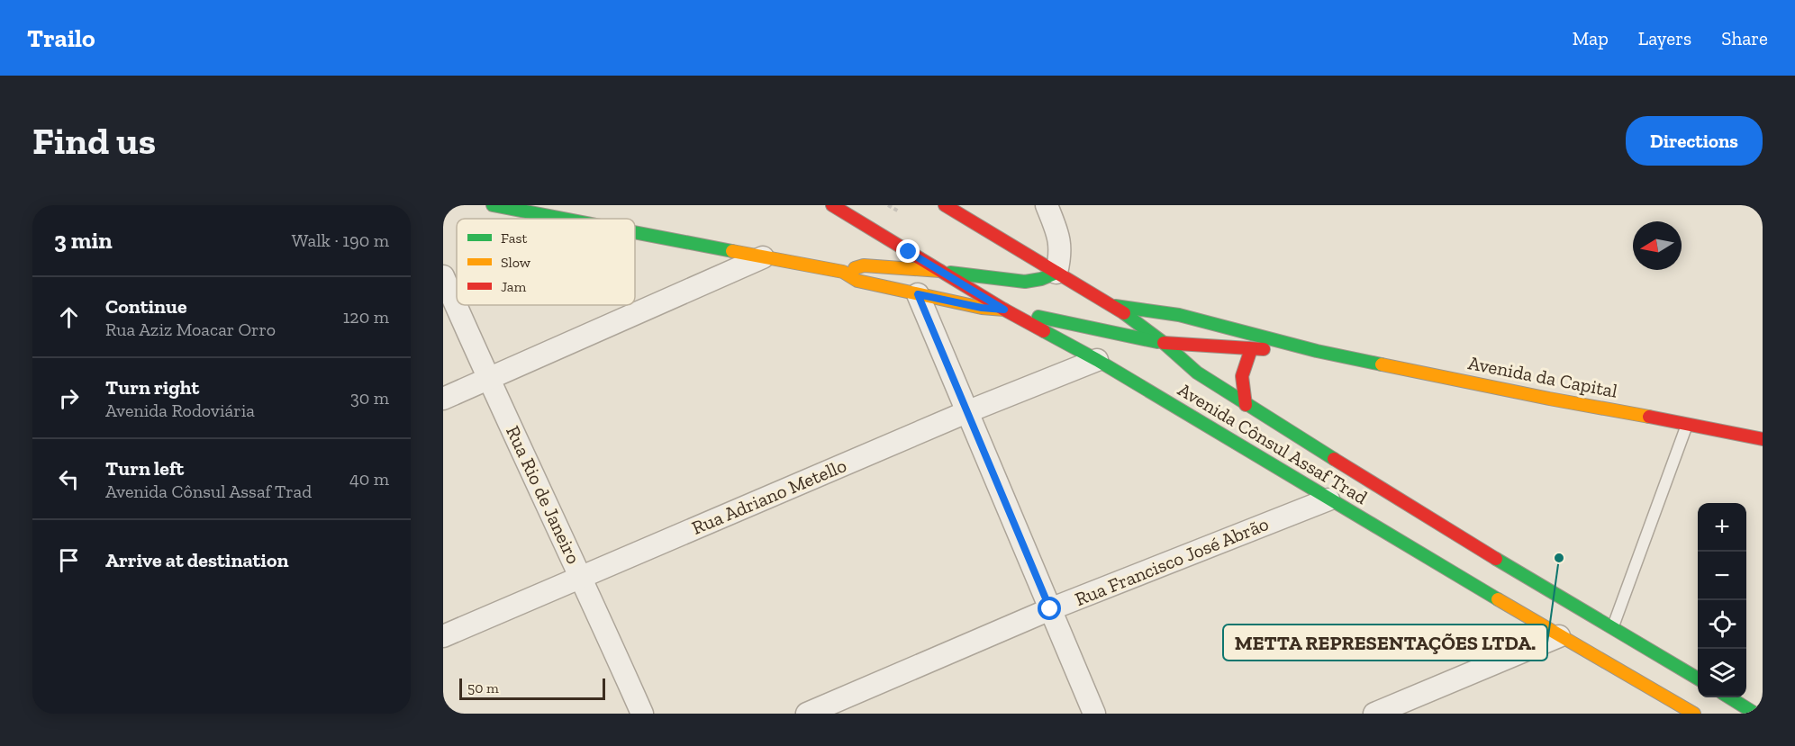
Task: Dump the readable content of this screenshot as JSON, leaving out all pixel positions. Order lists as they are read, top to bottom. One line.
{"streets":{"main road":["Avenida da Capital","Avenida Cônsul Assaf Trad"],"street":["Rua Rio de Janeiro","Rua Adriano Metello","Rua Francisco José Abrão"]},"crossings":[["Avenida da Capital","Avenida Cônsul Assaf Trad"],["Avenida Cônsul Assaf Trad","Rua Adriano Metello"],["Avenida Cônsul Assaf Trad","Rua Francisco José Abrão"],["Rua Rio de Janeiro","Rua Adriano Metello"]],"places":["METTA REPRESENTAÇÕES LTDA."],"legend":["Fast","Slow","Jam"],"scale_bar":"50 m","north":"left","page":{"header":"Trailo","nav":["Map","Layers","Share"],"buttons":"Directions","title":"Find us","heading":["3 min","Walk · 190 m"],"list":[["Continue","Rua Aziz Moacar Orro","120 m"],["Turn right","Avenida Rodoviária","30 m"],["Turn left","Avenida Cônsul Assaf Trad","40 m"],"Arrive at destination"],"map_buttons":["+","−"],"scale":"50 m"}}
